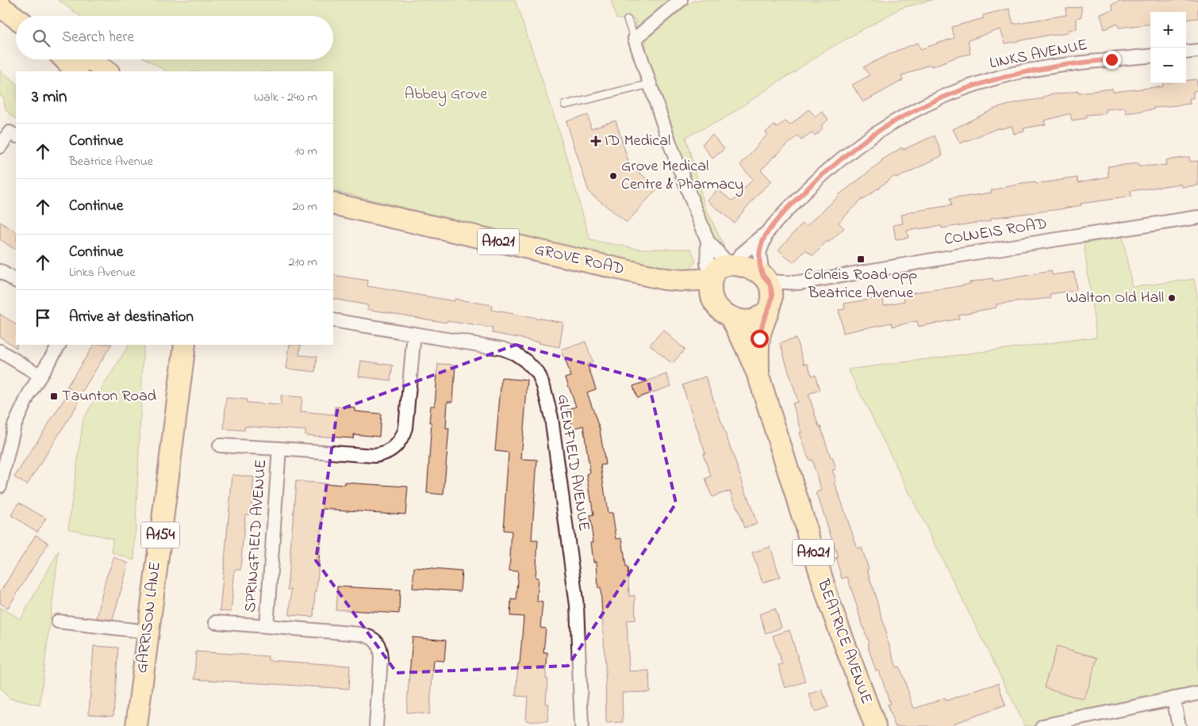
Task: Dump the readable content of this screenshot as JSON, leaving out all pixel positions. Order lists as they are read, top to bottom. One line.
{"streets":{"main road":["A1021","GROVE ROAD","A154","GARRISON LANE","BEATRICE AVENUE"],"street":["LINKS AVENUE","COLNEIS ROAD","GLENFIELD AVENUE","SPRINGFIELD AVENUE"]},"crossings":[["LINKS AVENUE","COLNEIS ROAD"],["LINKS AVENUE","GROVE ROAD"],["LINKS AVENUE","BEATRICE AVENUE"],["COLNEIS ROAD","GROVE ROAD"],["COLNEIS ROAD","BEATRICE AVENUE"],["GROVE ROAD","BEATRICE AVENUE"],["GLENFIELD AVENUE","SPRINGFIELD AVENUE"]],"parks":["Abbey Grove"],"places":{"health":["ID Medical"],"other":["Grove Medical Centre & Pharmacy","Walton Old Hall"],"transit":["Colneis Road opp Beatrice Avenue","Taunton Road"]},"page":{"map_buttons":["+","−"],"search":"Search here","heading":["3 min","Walk · 240 m"],"list":[["Continue","Beatrice Avenue","10 m"],["Continue","20 m"],["Continue","Links Avenue","210 m"],"Arrive at destination"]}}
